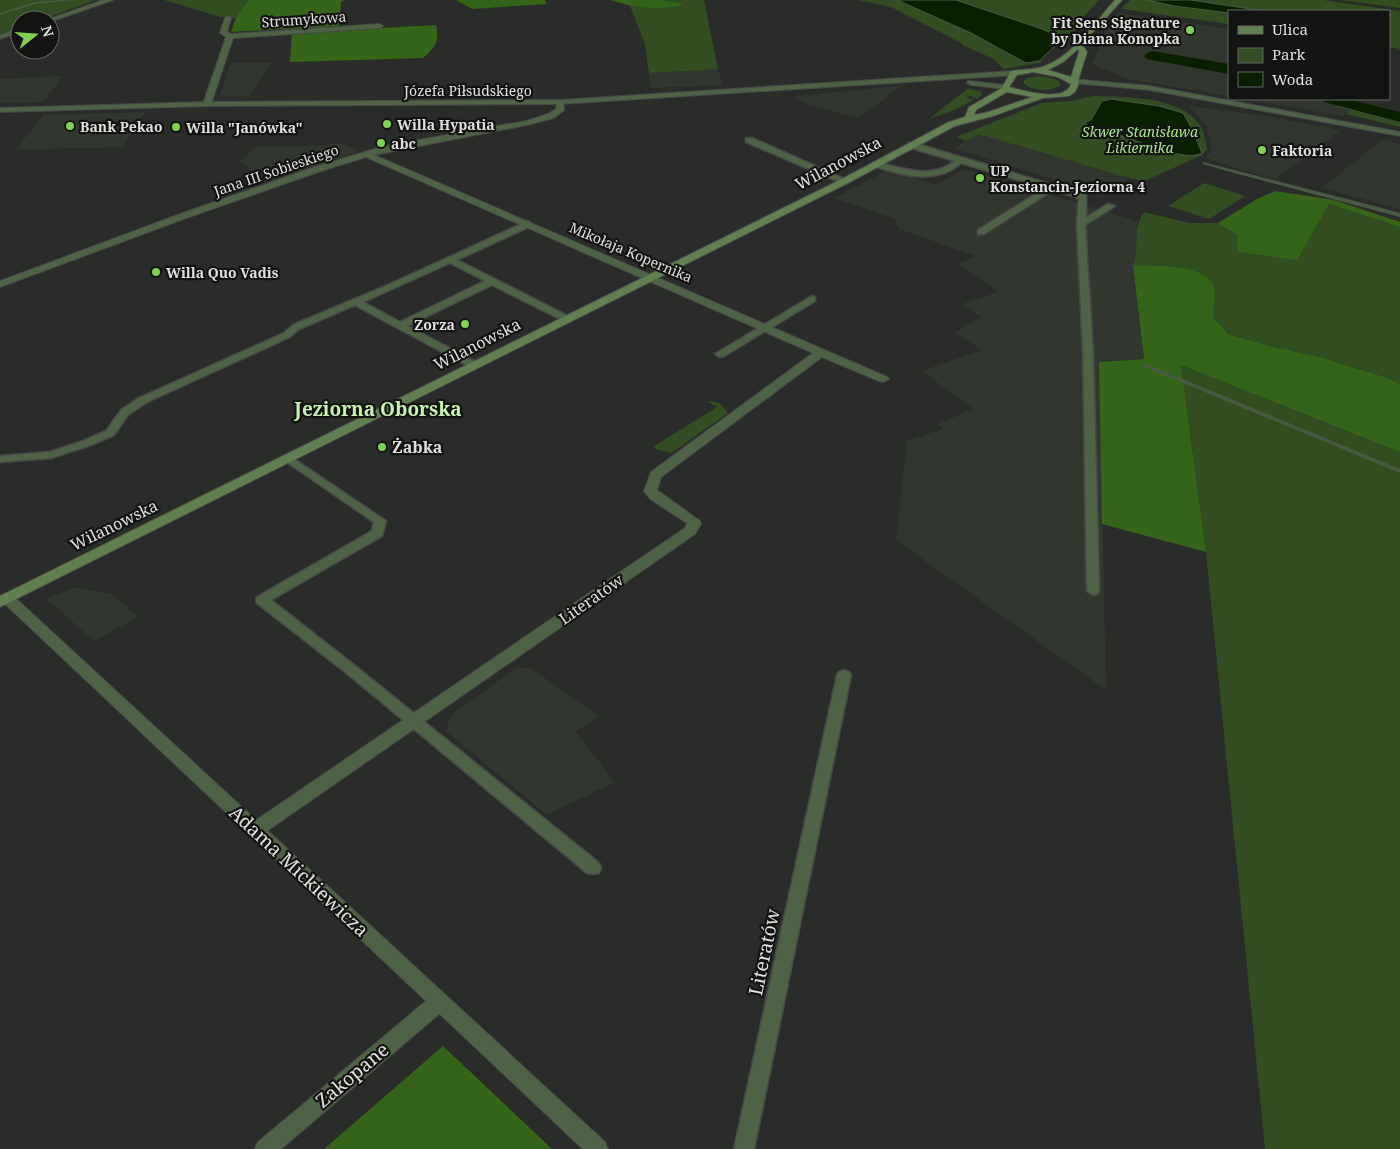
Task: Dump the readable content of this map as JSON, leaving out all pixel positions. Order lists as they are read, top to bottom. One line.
{"streets":{"main road":["Wilanowska"],"street":["Strumykowa","Józefa Piłsudskiego","Jana III Sobieskiego","Mikołaja Kopernika","Literatów","Adama Mickiewicza","Zakopane"]},"crossings":[["Józefa Piłsudskiego","Wilanowska"],["Józefa Piłsudskiego","Jana III Sobieskiego"],["Wilanowska","Mikołaja Kopernika"],["Wilanowska","Adama Mickiewicza"],["Jana III Sobieskiego","Mikołaja Kopernika"],["Mikołaja Kopernika","Literatów"],["Literatów","Adama Mickiewicza"],["Adama Mickiewicza","Zakopane"]],"districts":["Jeziorna Oborska"],"parks":["Skwer Stanisława Likiernika"],"places":["Fit Sens Signature by Diana Konopka","Willa Hypatia","Bank Pekao","Willa \"Janówka\"","abc","Faktoria","UP Konstancin-Jeziorna 4","Willa Quo Vadis","Zorza","Żabka"],"legend":["Ulica","Park","Woda"],"north":"right"}
